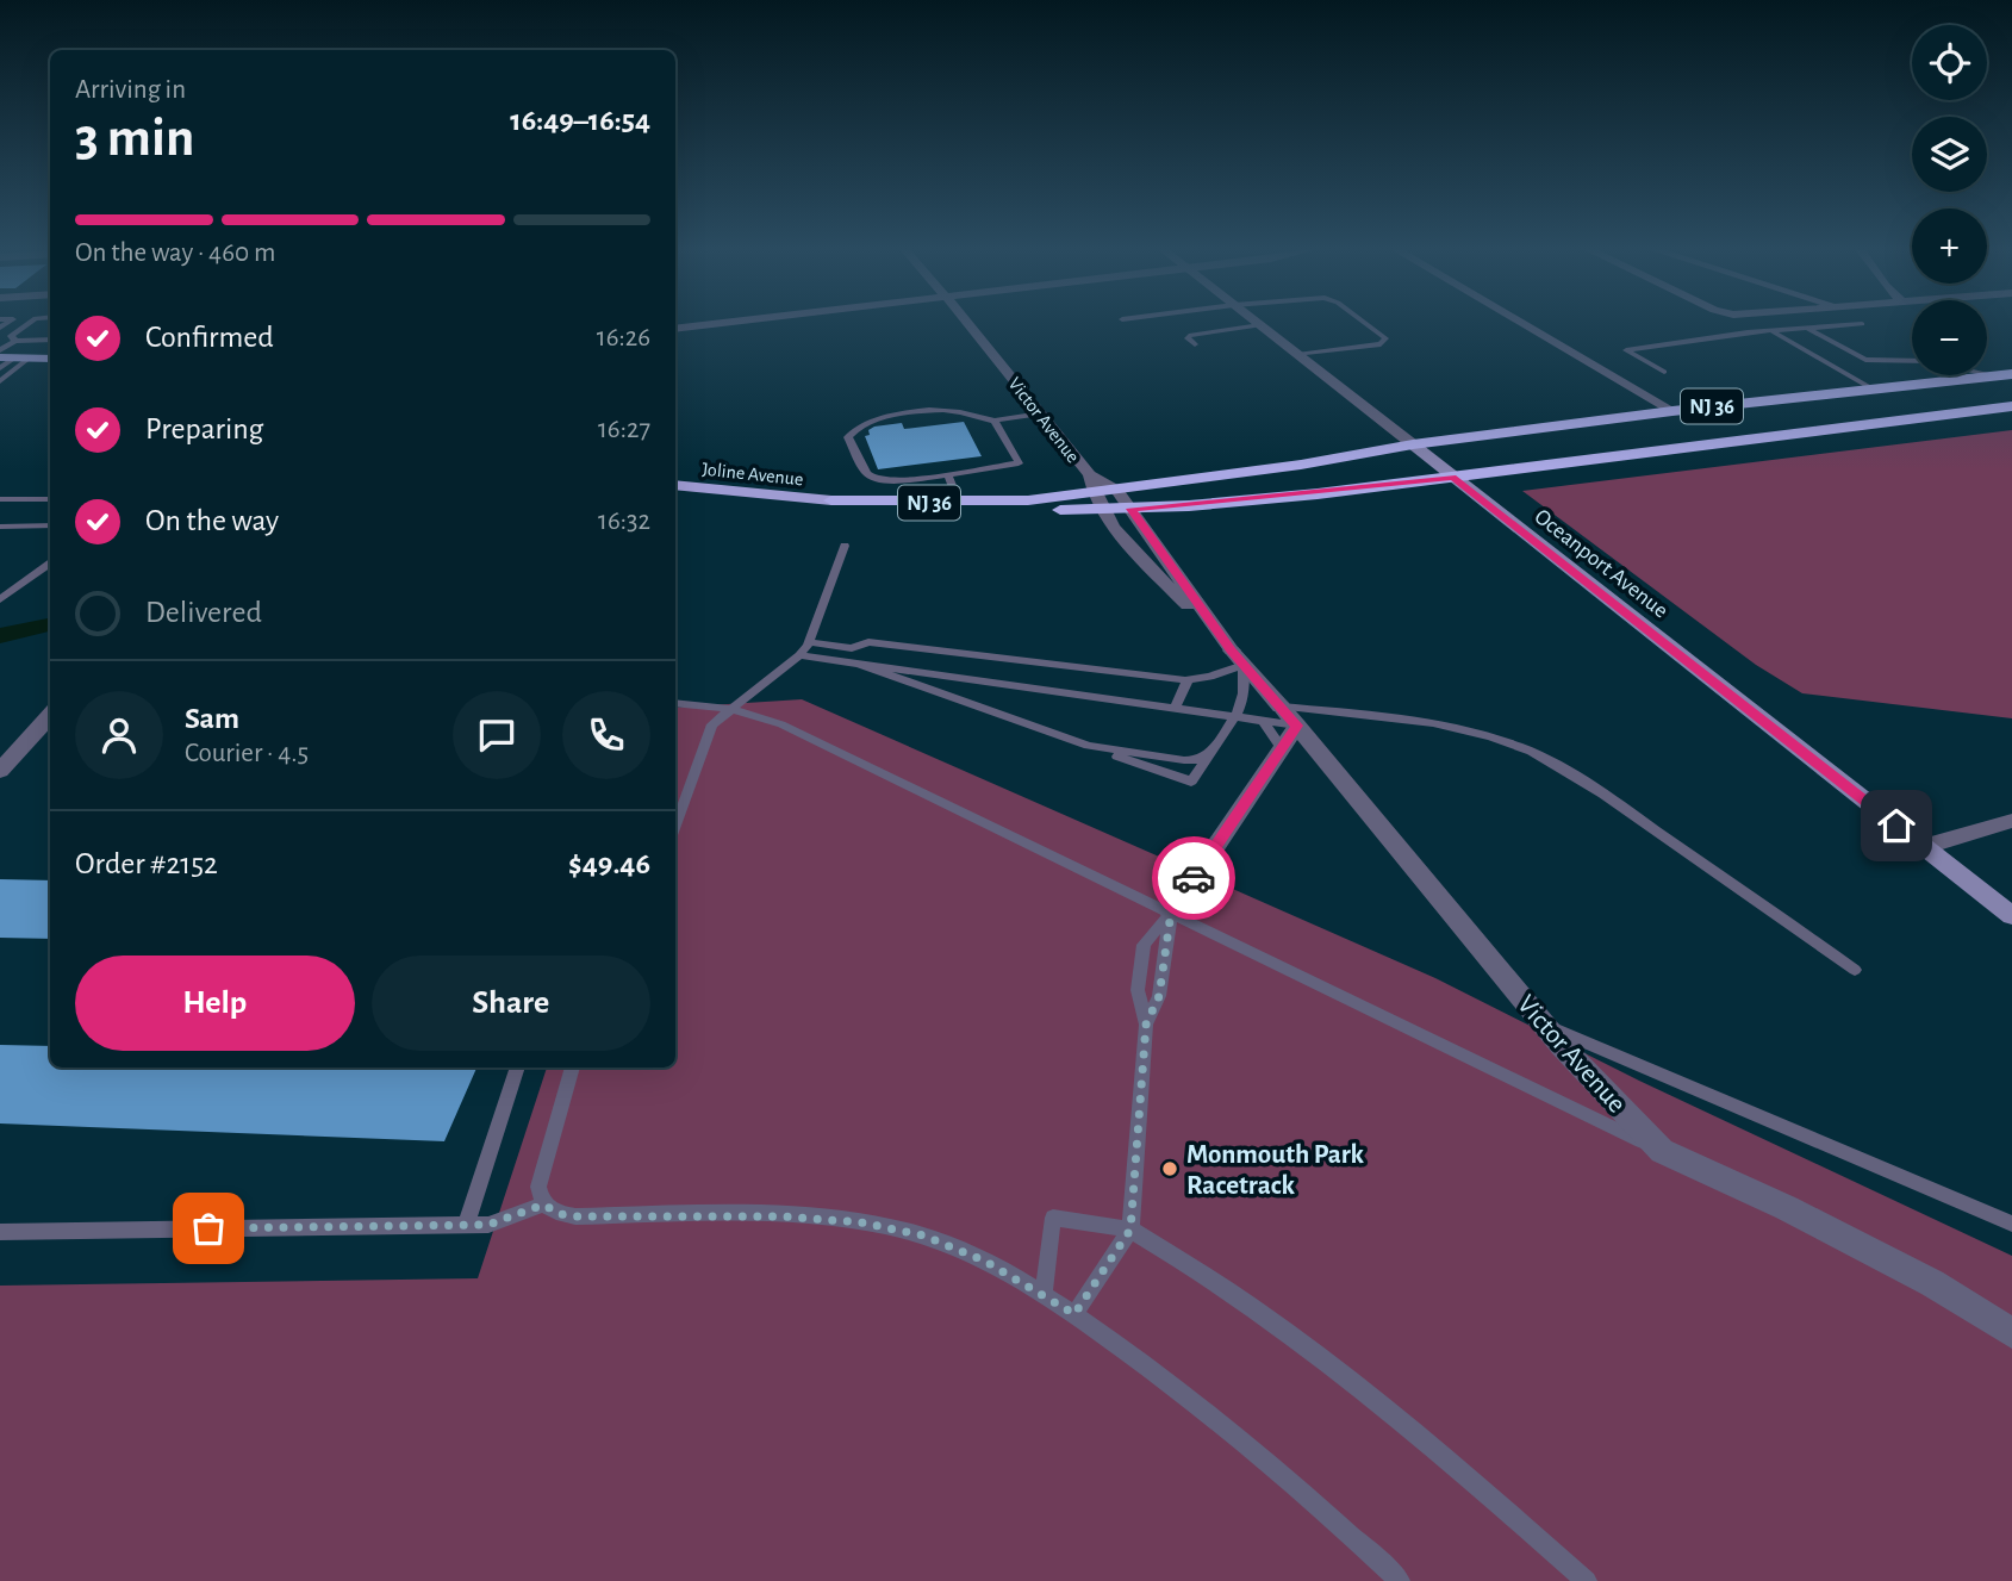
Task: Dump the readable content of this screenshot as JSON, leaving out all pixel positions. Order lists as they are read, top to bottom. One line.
{"streets":{"highway":["NJ 36"],"main road":["Joline Avenue","Oceanport Avenue"],"street":["Victor Avenue"]},"crossings":[["NJ 36","Victor Avenue"],["NJ 36","Joline Avenue"],["NJ 36","Oceanport Avenue"]],"places":["Monmouth Park Racetrack"],"page":{"map_buttons":["+","−"],"heading":["3 min","Arriving in","16:49–16:54"],"panel":["Sam","Courier · 4.5","Order #2152","$49.46"],"bar":"On the way · 460 m","list":[["Confirmed","16:26"],["Preparing","16:27"],["On the way","16:32"],"Delivered"],"buttons":["Help","Share"]}}
